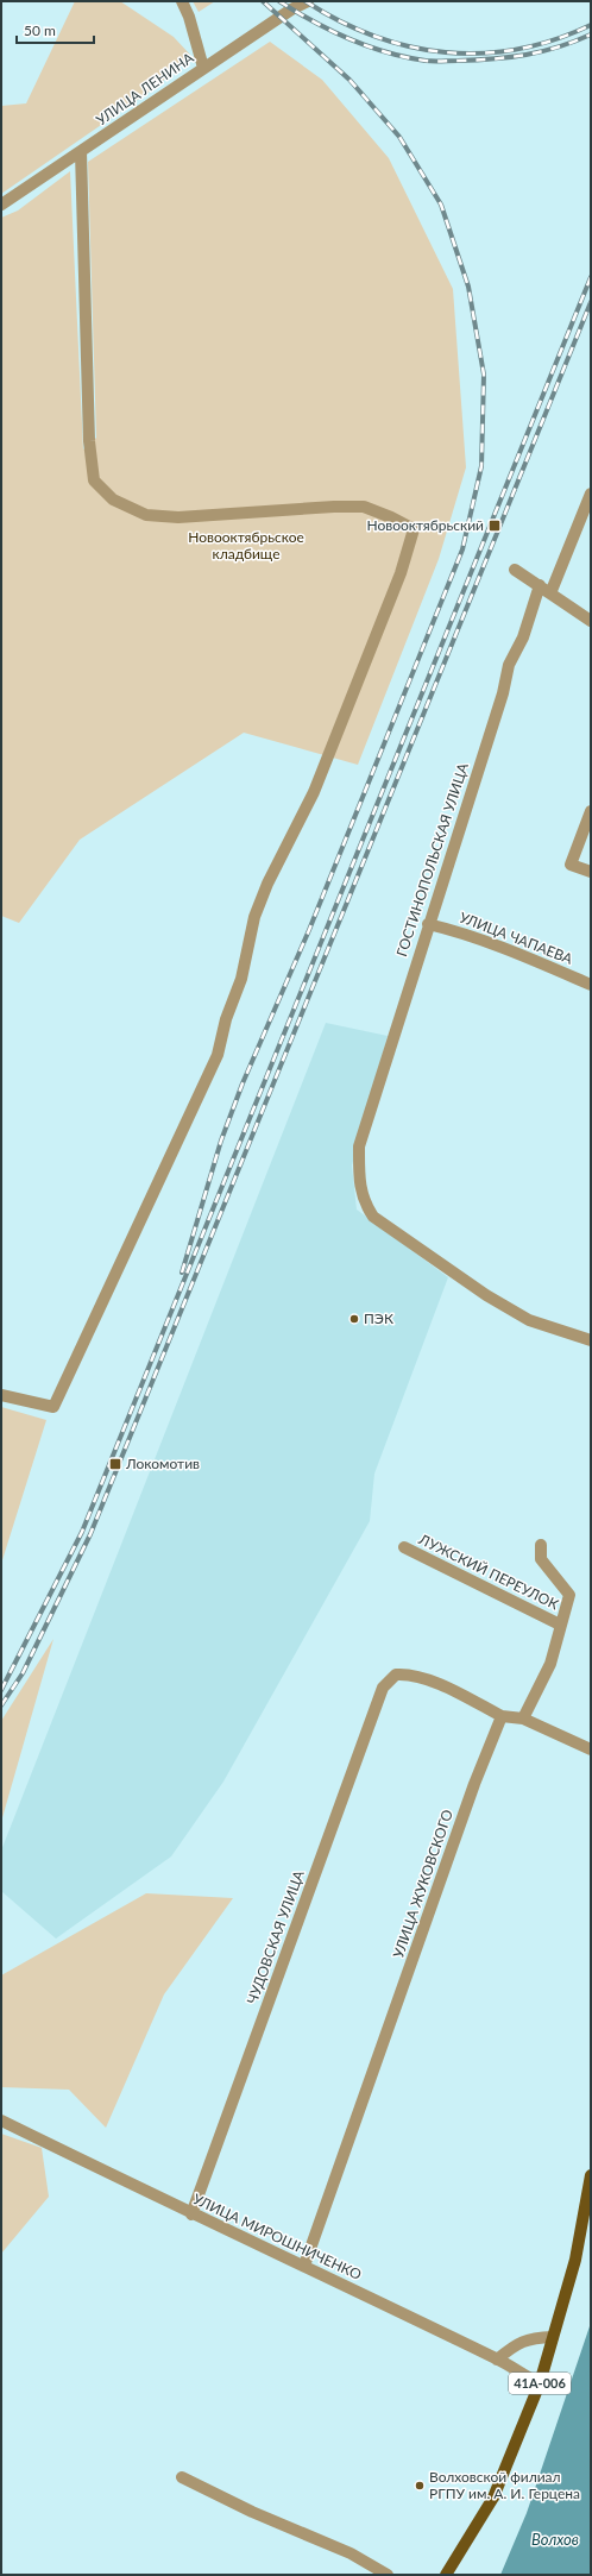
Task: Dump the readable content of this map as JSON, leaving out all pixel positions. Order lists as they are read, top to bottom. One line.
{"streets":{"main road":["41А-006"],"street":["УЛИЦА ЛЕНИНА","ГОСТИНОПОЛЬСКАЯ УЛИЦА","УЛИЦА ЧАПАЕВА","ЛУЖСКИЙ ПЕРЕУЛОК","УЛИЦА ЖУКОВСКОГО","ЧУДОВСКАЯ УЛИЦА","УЛИЦА МИРОШНИЧЕНКО"]},"crossings":[["ГОСТИНОПОЛЬСКАЯ УЛИЦА","УЛИЦА ЧАПАЕВА"],["УЛИЦА ЖУКОВСКОГО","ЧУДОВСКАЯ УЛИЦА"],["УЛИЦА ЖУКОВСКОГО","УЛИЦА МИРОШНИЧЕНКО"],["ЧУДОВСКАЯ УЛИЦА","УЛИЦА МИРОШНИЧЕНКО"],["УЛИЦА МИРОШНИЧЕНКО","41А-006"]],"water":["Волхов"],"parks":["Новооктябрьское кладбище"],"places":{"transit":["Новооктябрьский","Локомотив"],"other":["ПЭК","Волховской филиал РГПУ им. А. И. Герцена"]},"scale_bar":"50 m"}
